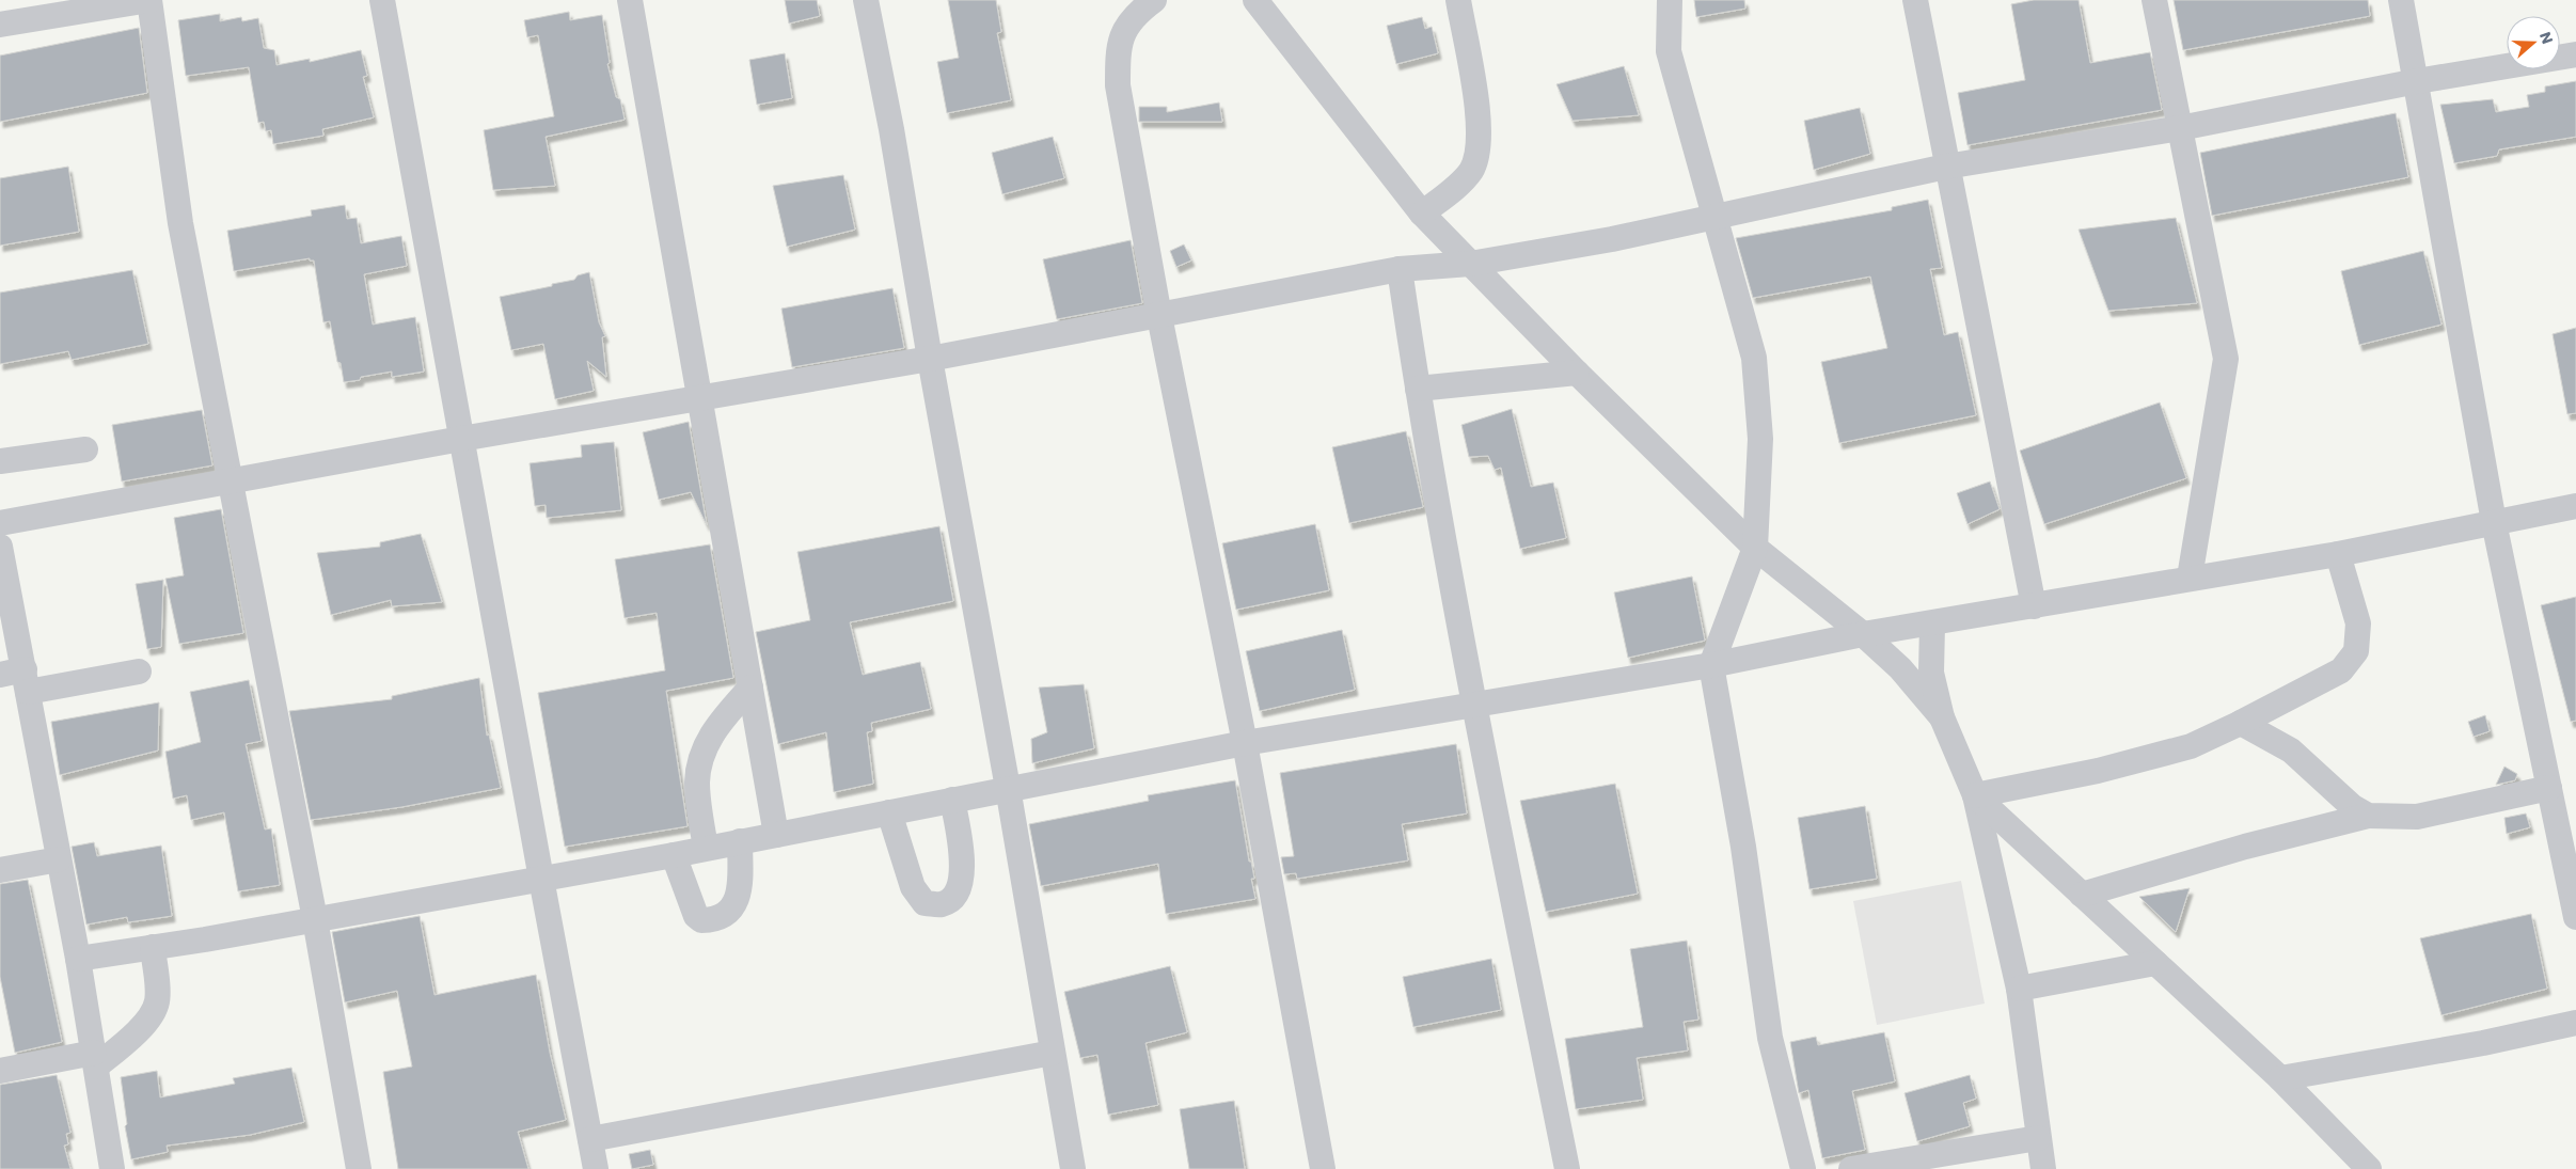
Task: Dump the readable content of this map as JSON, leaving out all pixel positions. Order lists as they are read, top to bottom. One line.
{"north":"right"}
